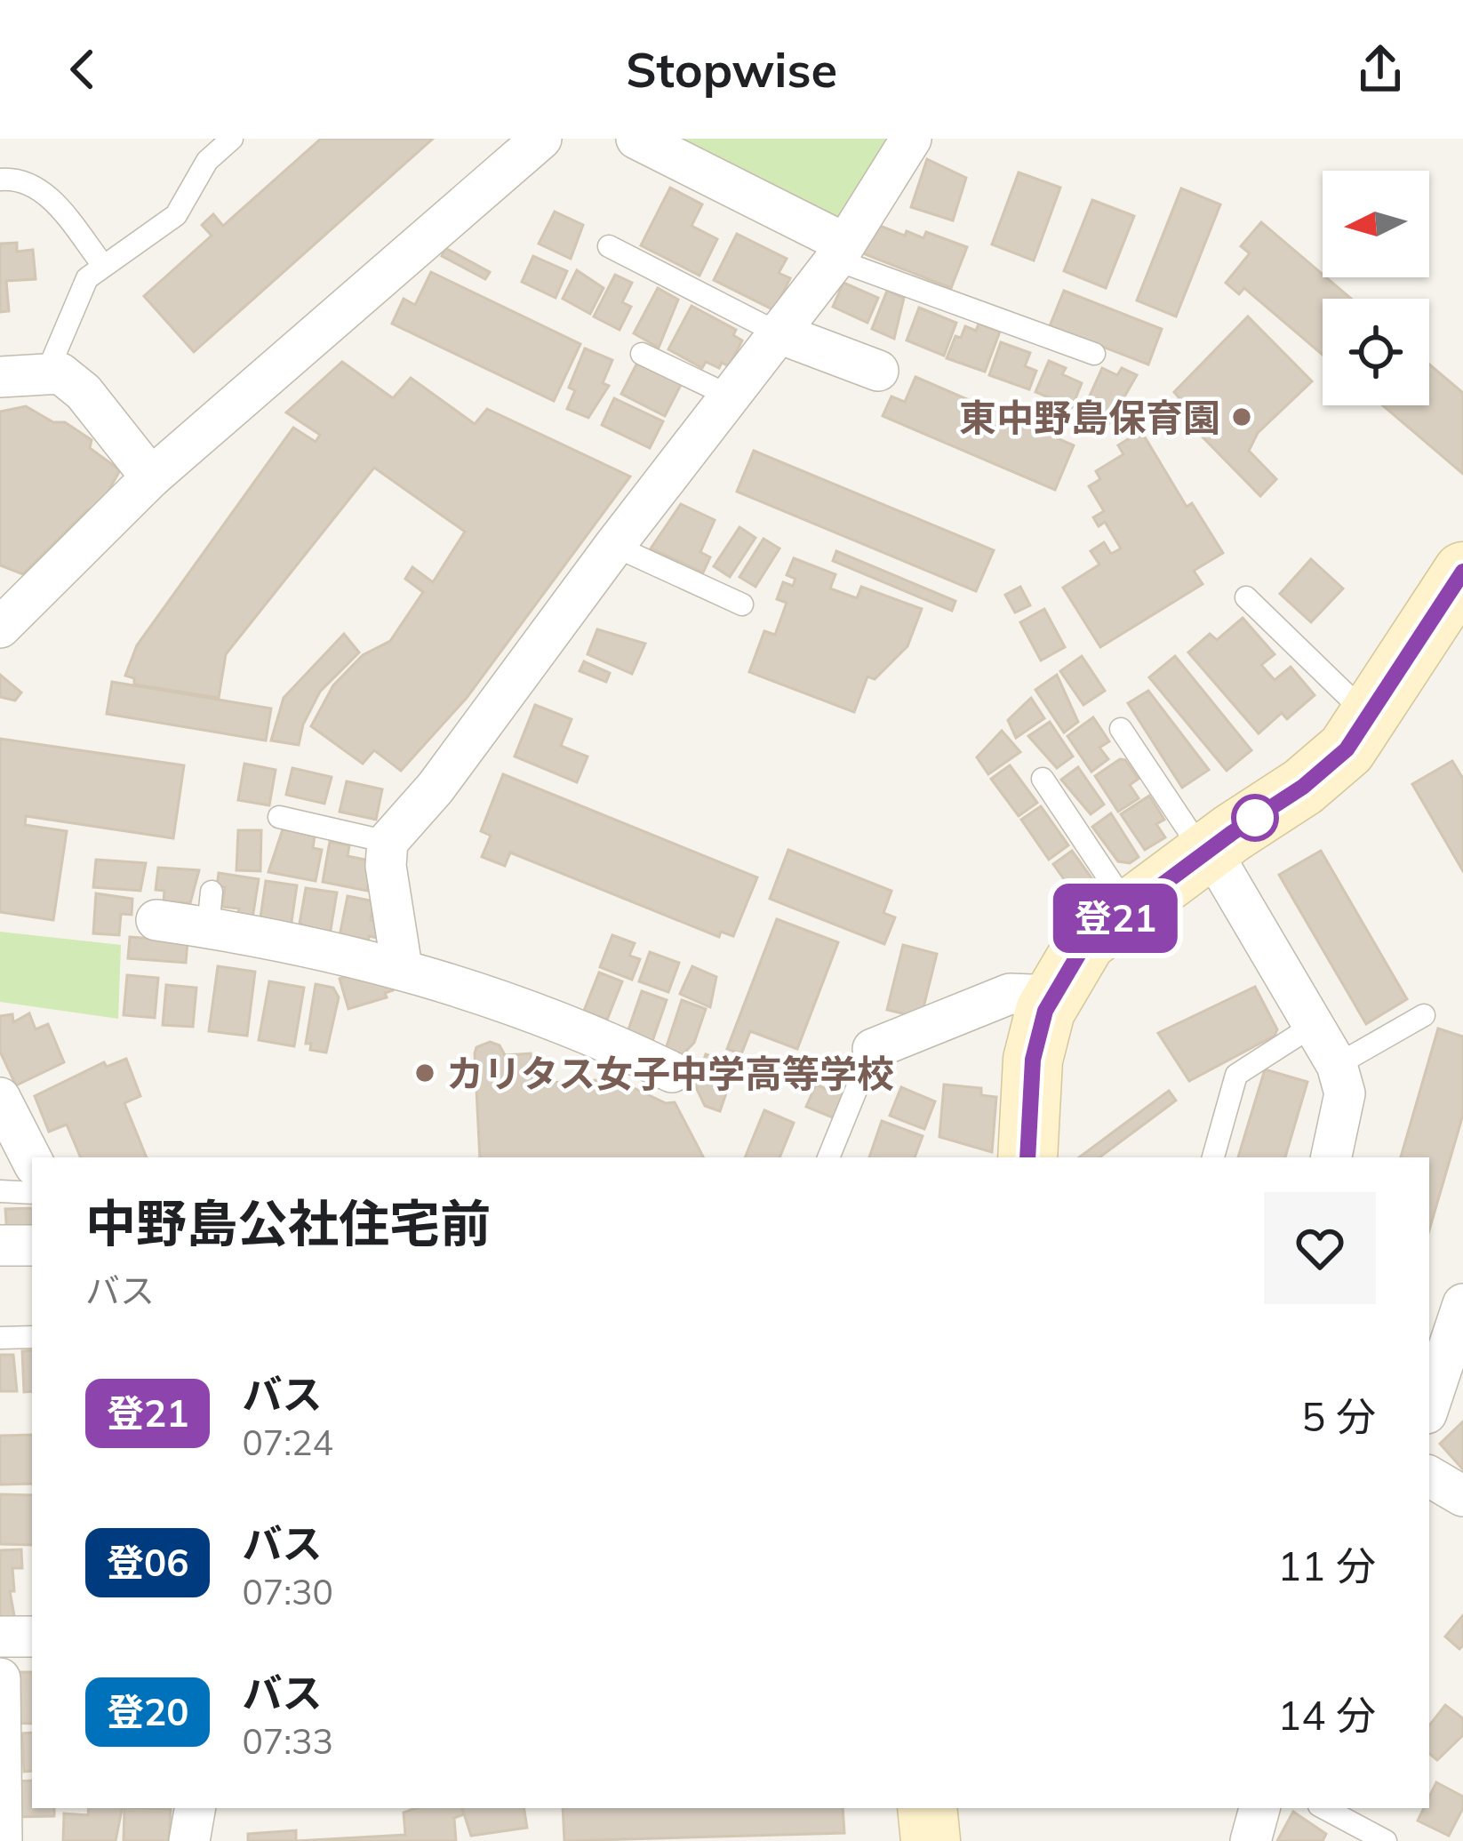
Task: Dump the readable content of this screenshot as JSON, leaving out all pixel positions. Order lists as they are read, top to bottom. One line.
{"places":["東中野島保育園","カリタス女子中学高等学校"],"lines":["bus line 登21"],"north":"left","page":{"header":"Stopwise","on_map":"登21","heading":["中野島公社住宅前","バス"],"list":[{"mark":"登21","name":"バス","note":"07:24","value":"5 分"},{"mark":"登06","name":"バス","note":"07:30","value":"11 分"},{"mark":"登20","name":"バス","note":"07:33","value":"14 分"}]}}
